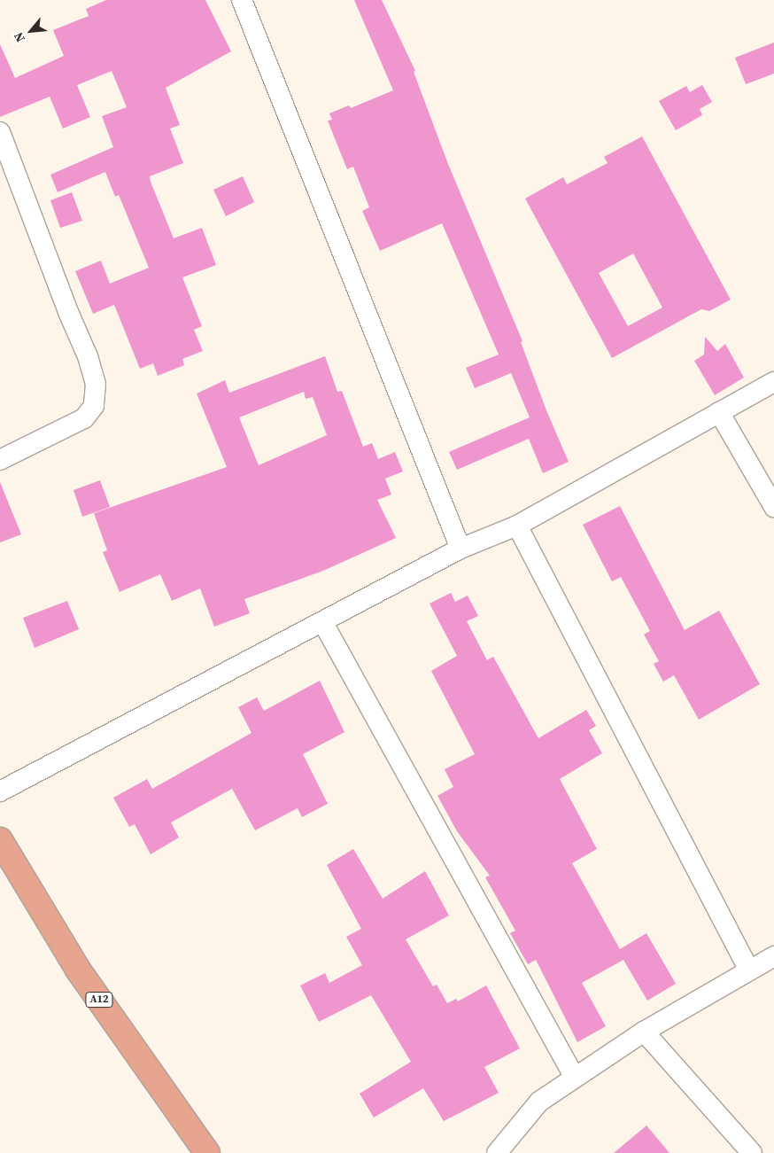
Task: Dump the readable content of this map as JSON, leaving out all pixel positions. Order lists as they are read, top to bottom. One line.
{"streets":{"main road":["A12"]},"north":"bottom left"}
